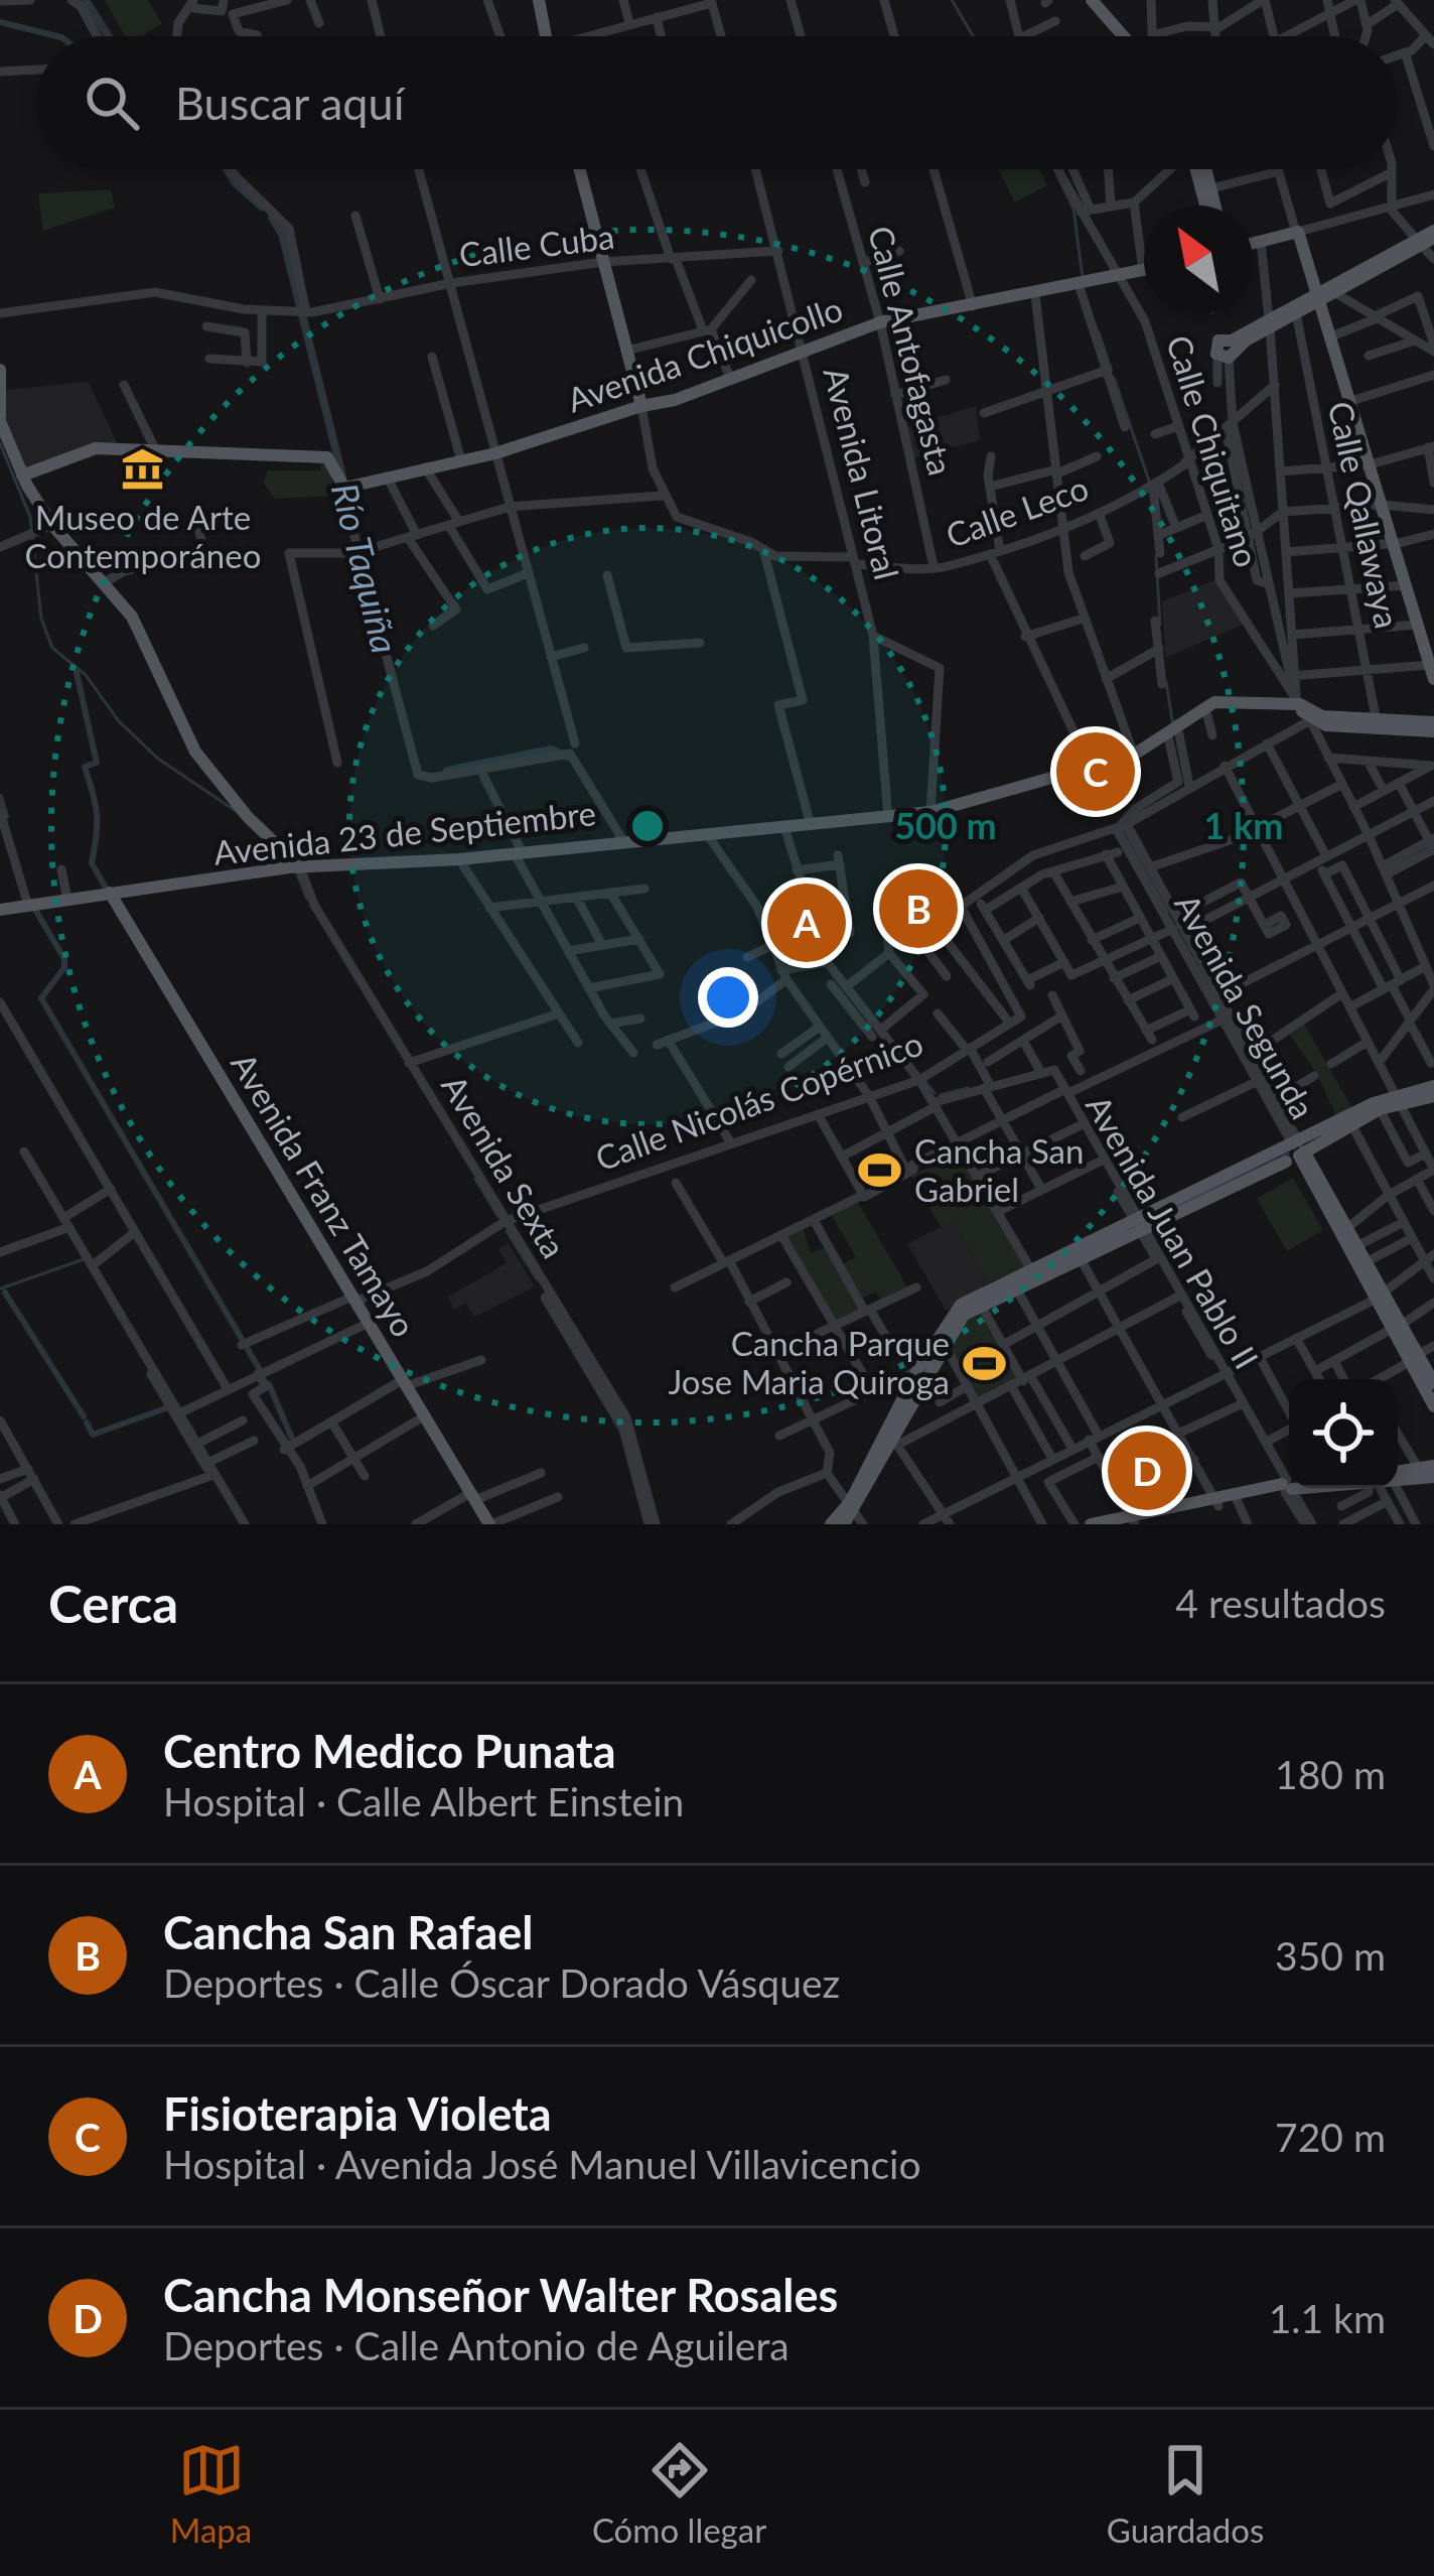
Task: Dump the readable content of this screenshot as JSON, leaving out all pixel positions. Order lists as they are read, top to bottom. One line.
{"streets":{"main road":["Avenida Chiquicollo","Avenida 23 de Septiembre","Avenida Segunda","Avenida Franz Tamayo"],"street":["Calle Cuba","Calle Antofagasta","Calle Chiquitano","Avenida Litoral","Calle Leco","Calle Qallawaya","Calle Nicolás Copérnico","Avenida Sexta","Avenida Juan Pablo II"]},"crossings":[["Calle Cuba","Avenida Litoral"],["Calle Antofagasta","Avenida Chiquicollo"],["Calle Antofagasta","Calle Leco"],["Avenida Chiquicollo","Calle Chiquitano"],["Avenida Chiquicollo","Avenida Litoral"],["Calle Chiquitano","Calle Leco"],["Avenida Litoral","Calle Leco"],["Avenida Litoral","Avenida 23 de Septiembre"],["Avenida 23 de Septiembre","Avenida Sexta"],["Avenida 23 de Septiembre","Avenida Franz Tamayo"],["Calle Nicolás Copérnico","Avenida Sexta"],["Calle Nicolás Copérnico","Avenida Franz Tamayo"]],"water":["Río Taquiña"],"places":{"museum":["Museo de Arte Contemporáneo"],"sports":["Cancha San Gabriel","Cancha Parque Jose Maria Quiroga"]},"north":"top left","page":{"search":"Buscar aquí","pins":["C","B","A","D"],"heading":["Cerca","4 resultados"],"list":[{"mark":"A","name":"Centro Medico Punata","note":"Hospital · Calle Albert Einstein","value":"180 m"},{"mark":"B","name":"Cancha San Rafael","note":"Deportes · Calle Óscar Dorado Vásquez","value":"350 m"},{"mark":"C","name":"Fisioterapia Violeta","note":"Hospital · Avenida José Manuel Villavicencio","value":"720 m"},{"mark":"D","name":"Cancha Monseñor Walter Rosales","note":"Deportes · Calle Antonio de Aguilera","value":"1.1 km"}],"nav":["Mapa","Cómo llegar","Guardados"]},"rings":["500 m","1 km"]}
